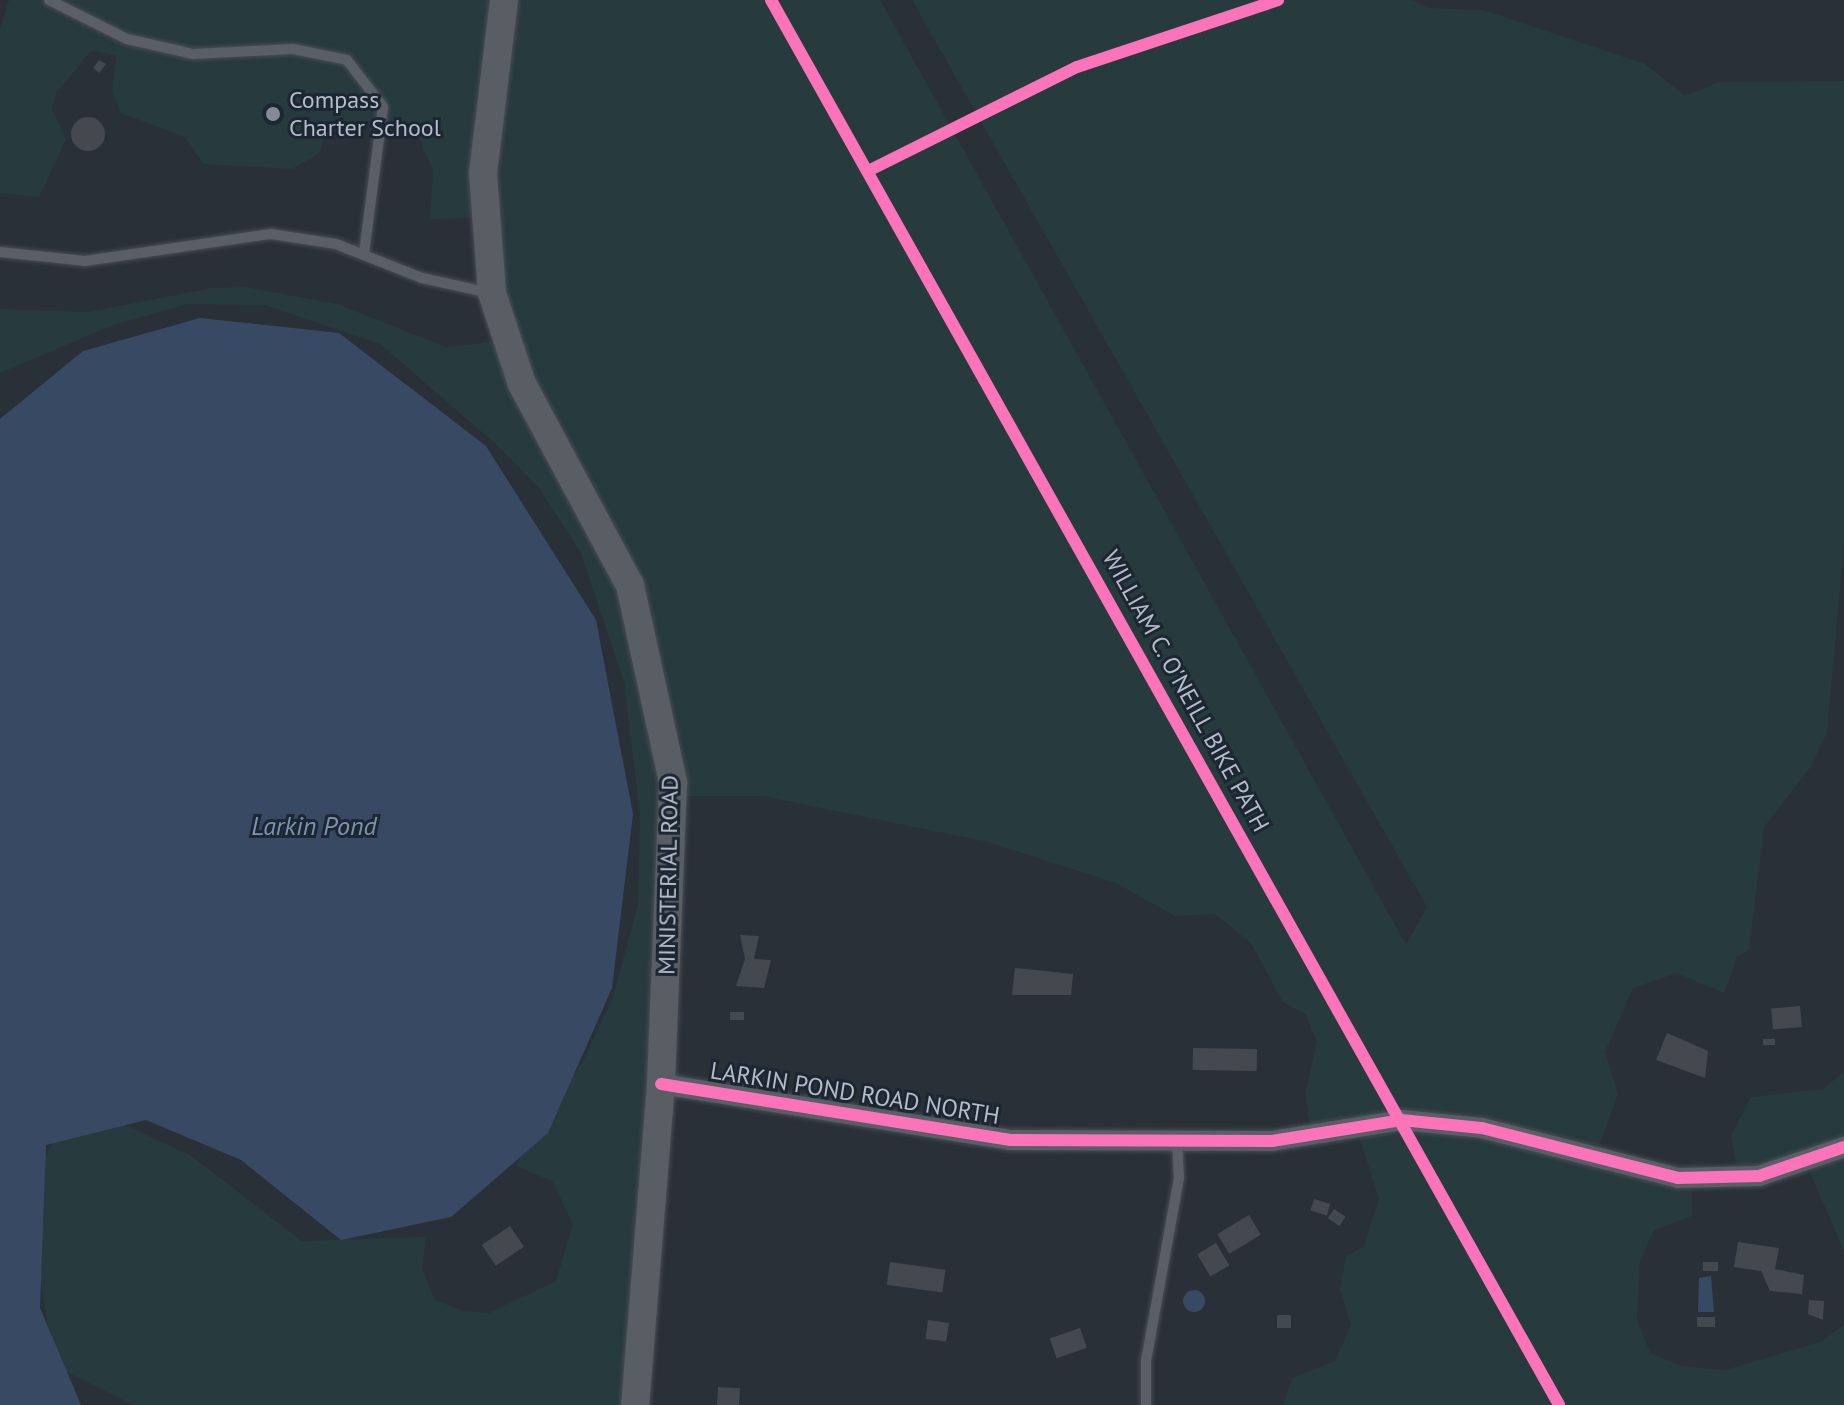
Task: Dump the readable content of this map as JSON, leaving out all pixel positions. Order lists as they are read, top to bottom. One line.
{"streets":{"main road":["MINISTERIAL ROAD"],"street":["LARKIN POND ROAD NORTH"],"cycle path":["WILLIAM C. O'NEILL BIKE PATH"]},"crossings":[["MINISTERIAL ROAD","LARKIN POND ROAD NORTH"]],"water":["Larkin Pond"],"places":["Compass Charter School"]}
